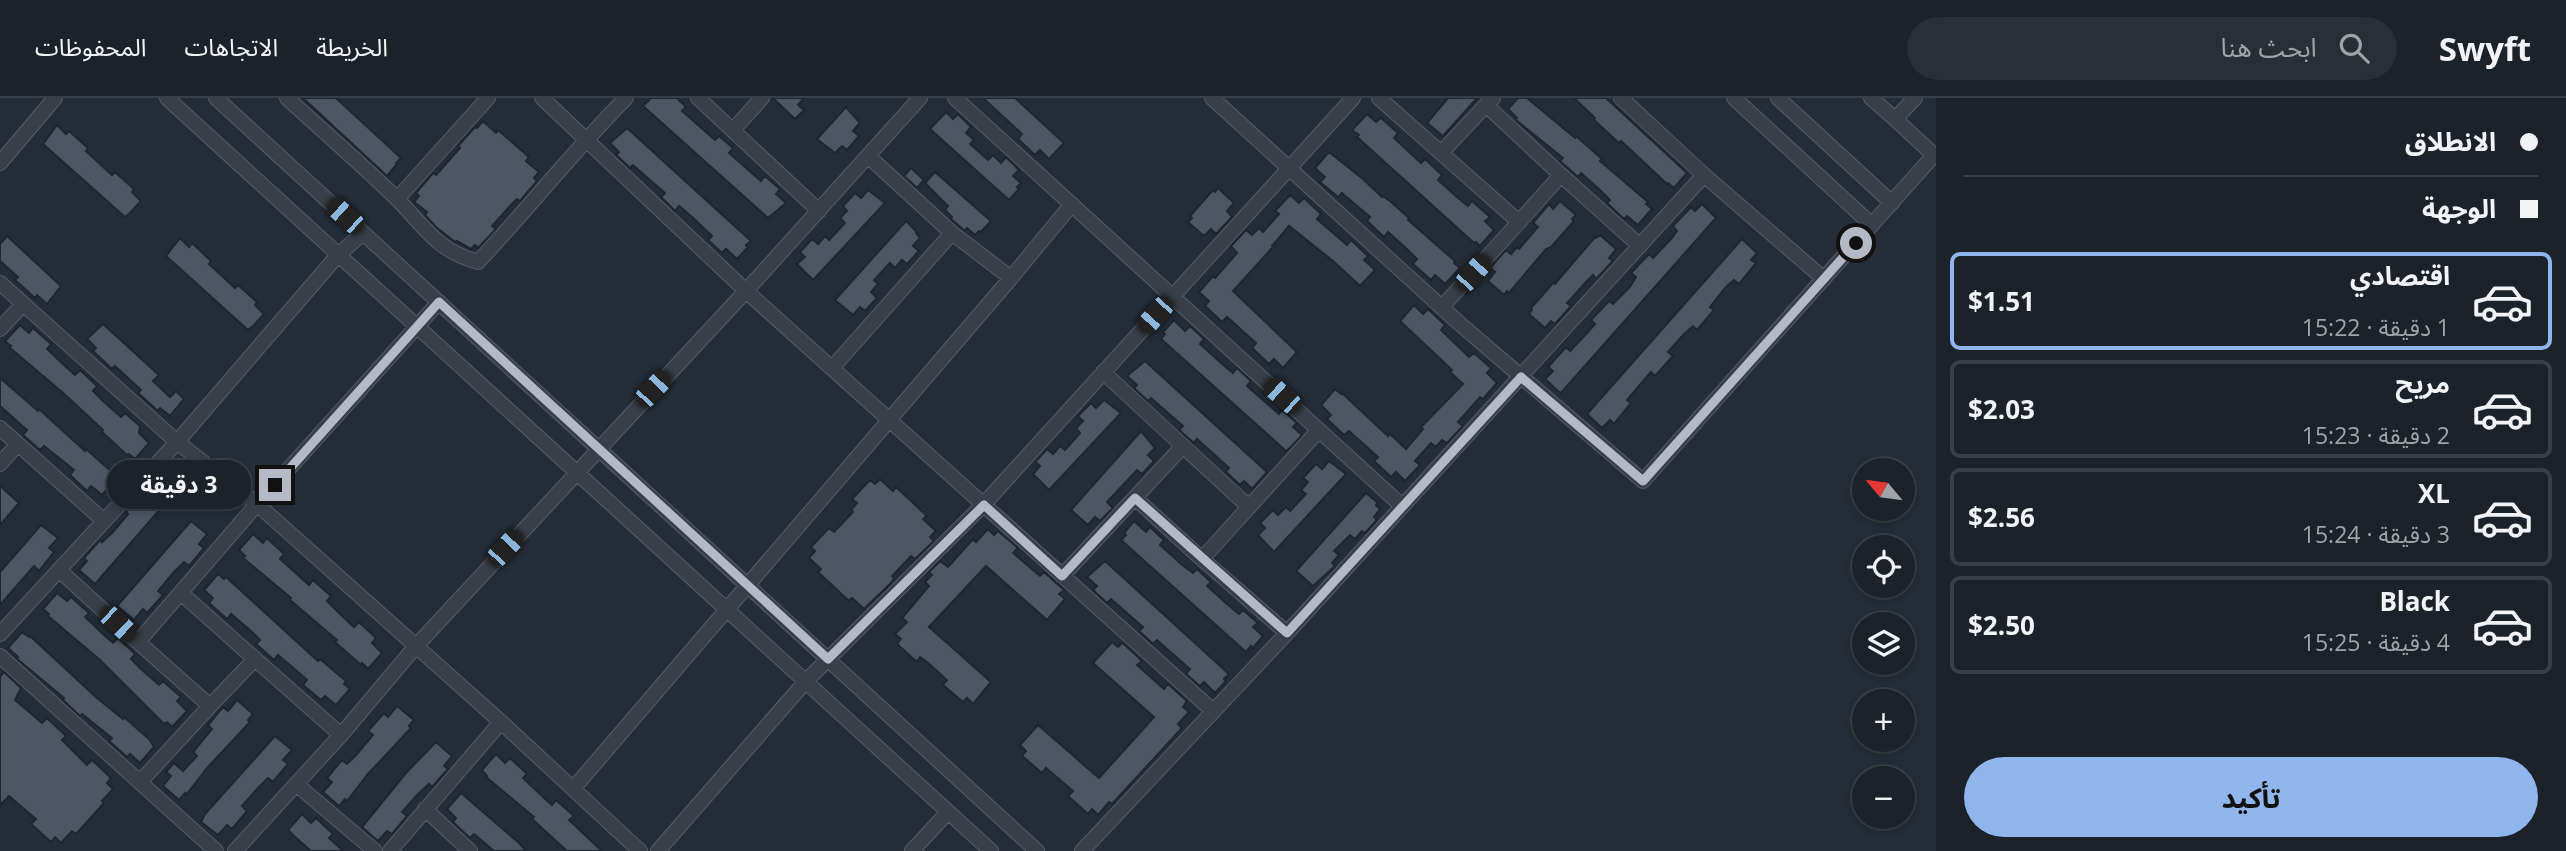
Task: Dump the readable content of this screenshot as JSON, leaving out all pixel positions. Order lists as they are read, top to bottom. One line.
{"north":"top left","page":{"header":"Swyft","search":"ابحث هنا","nav":["الخريطة","الاتجاهات","المحفوظات"],"banner":["الانطلاق","الوجهة"],"list":[{"name":"اقتصادي","note":"1 دقيقة · 15:22","value":"$1.51"},{"name":"مريح","note":"2 دقيقة · 15:23","value":"$2.03"},{"name":"XL","note":"3 دقيقة · 15:24","value":"$2.56"},{"name":"Black","note":"4 دقيقة · 15:25","value":"$2.50"}],"map_buttons":["+","−"],"bubble":"3 دقيقة","buttons":"تأكيد"}}
